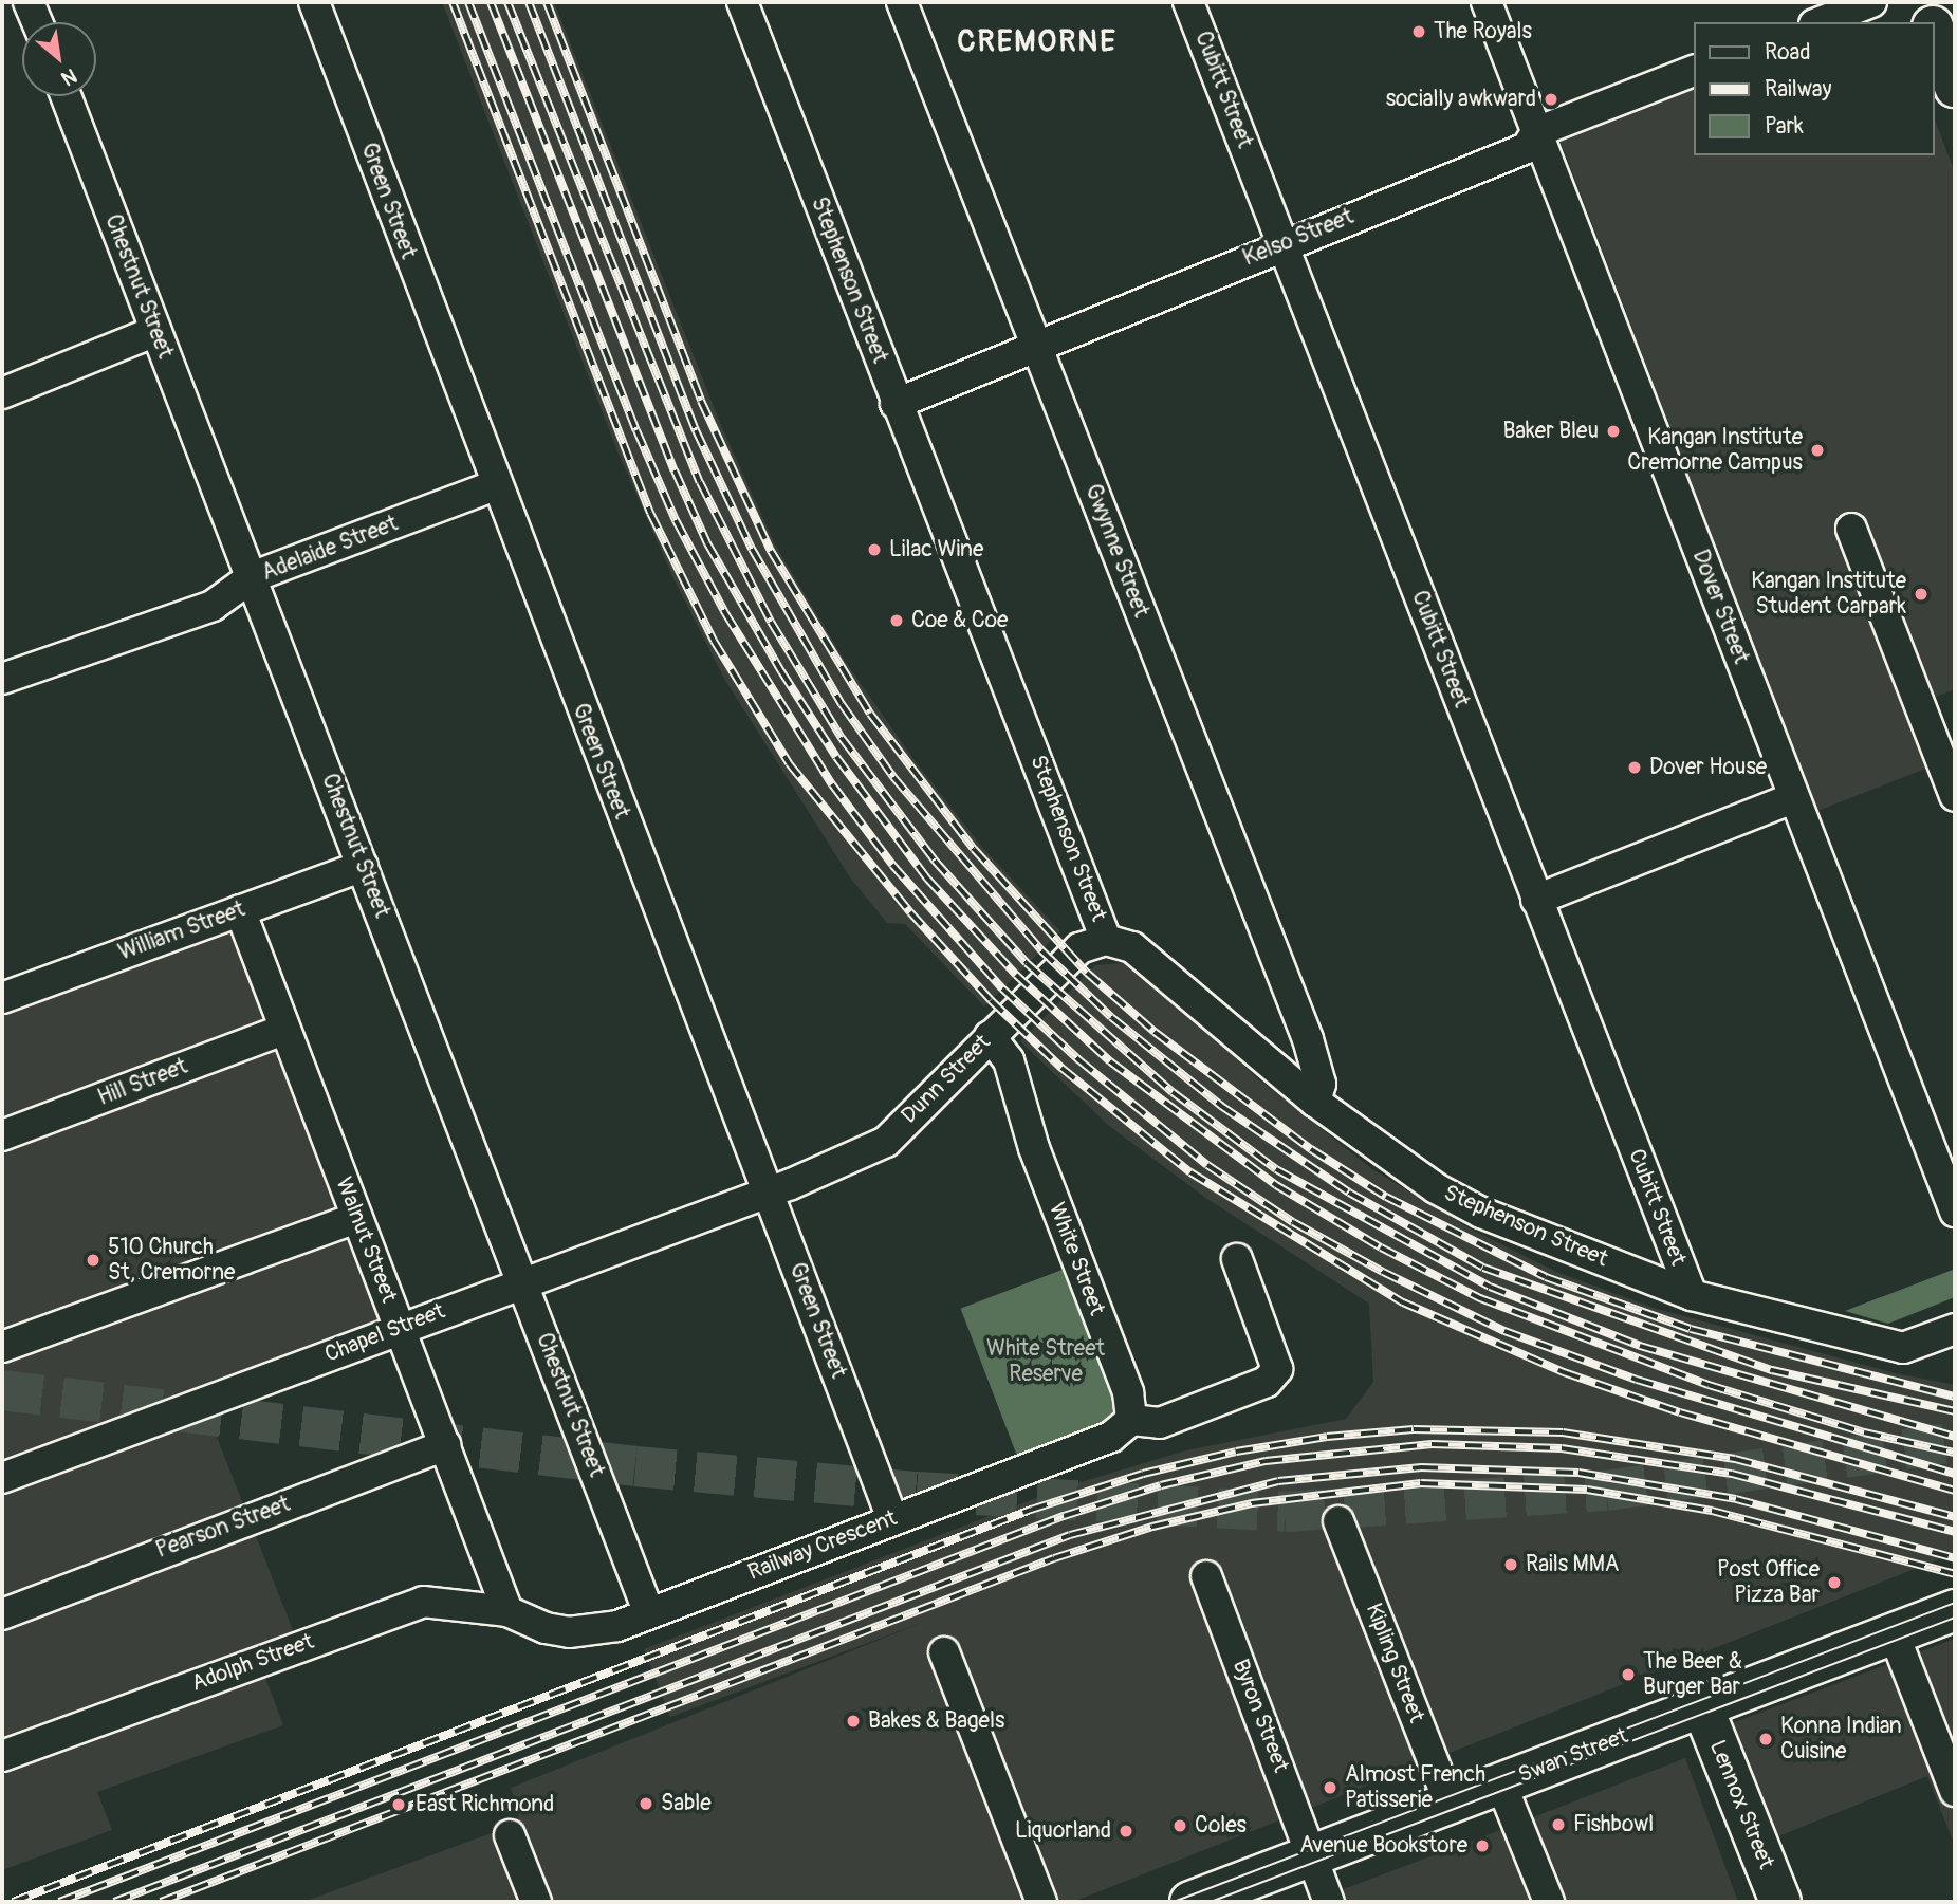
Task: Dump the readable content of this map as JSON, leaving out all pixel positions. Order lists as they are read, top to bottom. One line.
{"streets":{"main road":["Swan Street","Lennox Street"],"street":["Cubitt Street","Green Street","Kelso Street","Stephenson Street","Chestnut Street","Adelaide Street","Gwynne Street","Dover Street","William Street","Dunn Street","Hill Street","Walnut Street","White Street","Chapel Street","Pearson Street","Railway Crescent","Adolph Street","Kipling Street","Byron Street"]},"crossings":[["Cubitt Street","Kelso Street"],["Cubitt Street","Stephenson Street"],["Green Street","Adelaide Street"],["Green Street","Dunn Street"],["Green Street","Chapel Street"],["Green Street","Railway Crescent"],["Kelso Street","Stephenson Street"],["Kelso Street","Gwynne Street"],["Kelso Street","Dover Street"],["Stephenson Street","Gwynne Street"],["Stephenson Street","Dunn Street"],["Chestnut Street","Adelaide Street"],["Chestnut Street","William Street"],["Chestnut Street","Chapel Street"],["Chestnut Street","Railway Crescent"],["William Street","Walnut Street"],["Dunn Street","White Street"],["Dunn Street","Chapel Street"],["Hill Street","Walnut Street"],["Walnut Street","Chapel Street"],["Walnut Street","Pearson Street"],["Walnut Street","Railway Crescent"],["Walnut Street","Adolph Street"],["White Street","Railway Crescent"],["Railway Crescent","Adolph Street"],["Kipling Street","Swan Street"],["Byron Street","Swan Street"],["Swan Street","Lennox Street"]],"districts":["CREMORNE"],"parks":["White Street Reserve"],"places":["The Royals","socially awkward","Baker Bleu","Kangan Institute Cremorne Campus","Lilac Wine","Kangan Institute Student Carpark","Coe & Coe","Dover House","510 Church St, Cremorne","Rails MMA","Post Office Pizza Bar","The Beer & Burger Bar","Bakes & Bagels","Konna Indian Cuisine","Almost French Patisserie","Sable","East Richmond","Fishbowl","Coles","Liquorland","Avenue Bookstore"],"legend":["Road","Railway","Park"],"north":"bottom right"}
